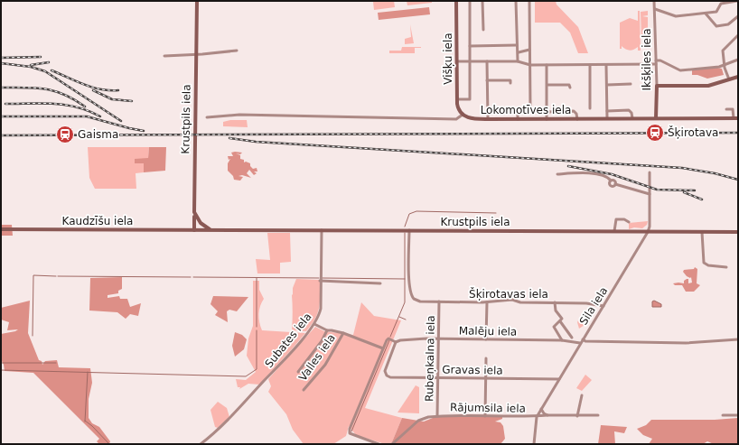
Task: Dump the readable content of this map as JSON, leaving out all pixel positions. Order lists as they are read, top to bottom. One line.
{"streets":{"street":["Višķu iela","Ikšķiles iela","Lokomotīves iela","Krustpils iela","Kaudzīšu iela","Šķirotavas iela","Sila iela","Malēju iela","Subates iela","Valles iela","Rubeņkalna iela","Gravas iela","Rājumsila iela"]},"crossings":[["Višķu iela","Lokomotīves iela"],["Ikšķiles iela","Lokomotīves iela"],["Krustpils iela","Kaudzīšu iela"],["Krustpils iela","Šķirotavas iela"],["Krustpils iela","Sila iela"],["Krustpils iela","Subates iela"],["Šķirotavas iela","Sila iela"],["Šķirotavas iela","Rubeņkalna iela"],["Sila iela","Malēju iela"],["Sila iela","Gravas iela"],["Sila iela","Rājumsila iela"],["Malēju iela","Rubeņkalna iela"],["Malēju iela","Gravas iela"],["Rubeņkalna iela","Gravas iela"],["Rubeņkalna iela","Rājumsila iela"]],"places":{"station":["Šķirotava","Gaisma"]}}
